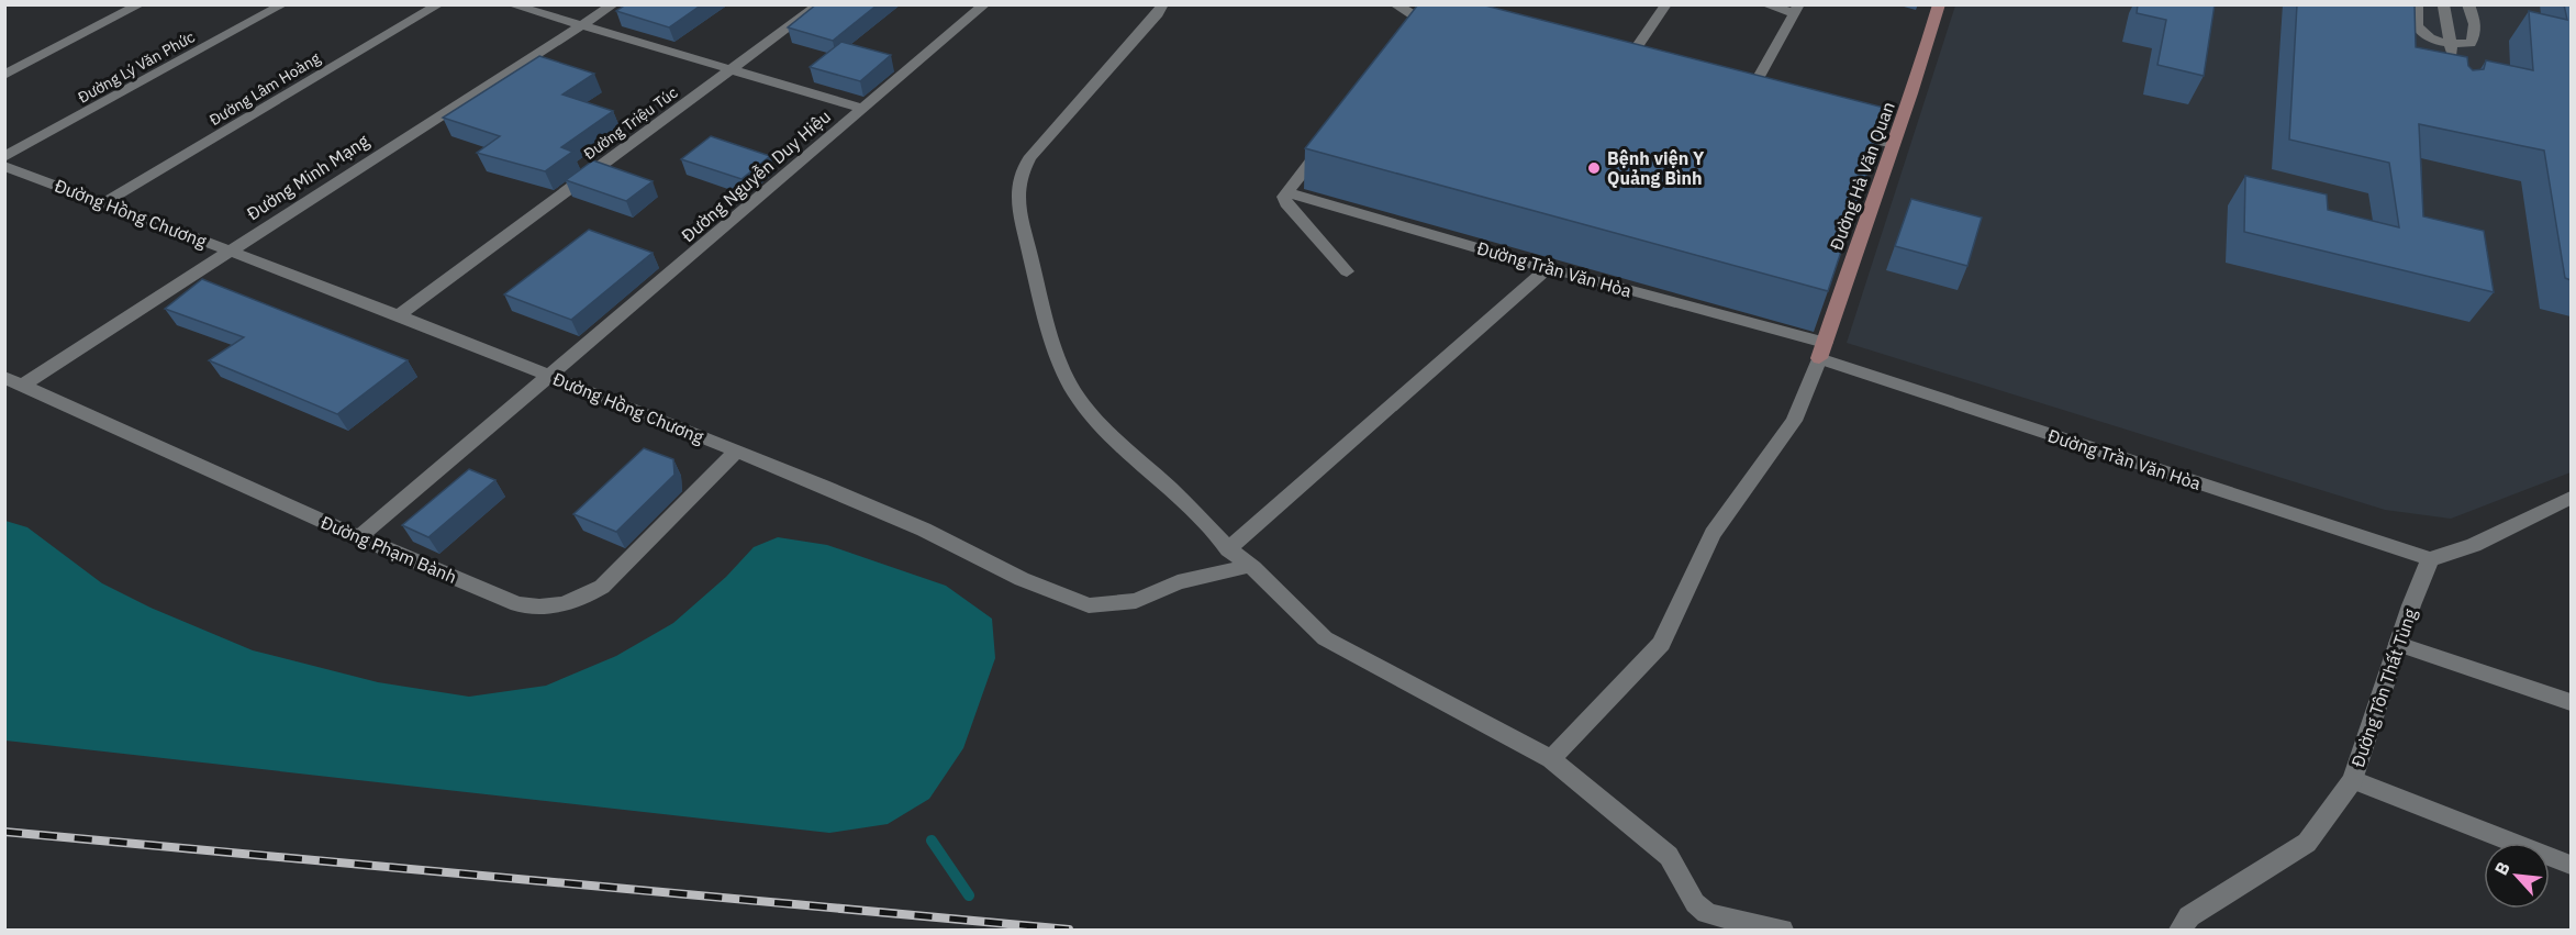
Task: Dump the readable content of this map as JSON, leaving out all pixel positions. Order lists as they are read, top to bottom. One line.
{"streets":{"main road":["Đường Hà Văn Quan"],"street":["Đường Lý Văn Phức","Đường Lâm Hoàng","Đường Triệu Túc","Đường Nguyễn Duy Hiệu","Đường Minh Mạng","Đường Hồng Chương","Đường Trần Văn Hòa","Đường Phạm Bành","Đường Tôn Thất Tùng"]},"crossings":[["Đường Lâm Hoàng","Đường Hồng Chương"],["Đường Triệu Túc","Đường Hồng Chương"],["Đường Nguyễn Duy Hiệu","Đường Hồng Chương"],["Đường Nguyễn Duy Hiệu","Đường Phạm Bành"],["Đường Hà Văn Quan","Đường Trần Văn Hòa"],["Đường Minh Mạng","Đường Hồng Chương"],["Đường Minh Mạng","Đường Phạm Bành"],["Đường Hồng Chương","Đường Phạm Bành"],["Đường Trần Văn Hòa","Đường Tôn Thất Tùng"]],"places":["Bệnh viện Y Quảng Bình"],"north":"top left"}
